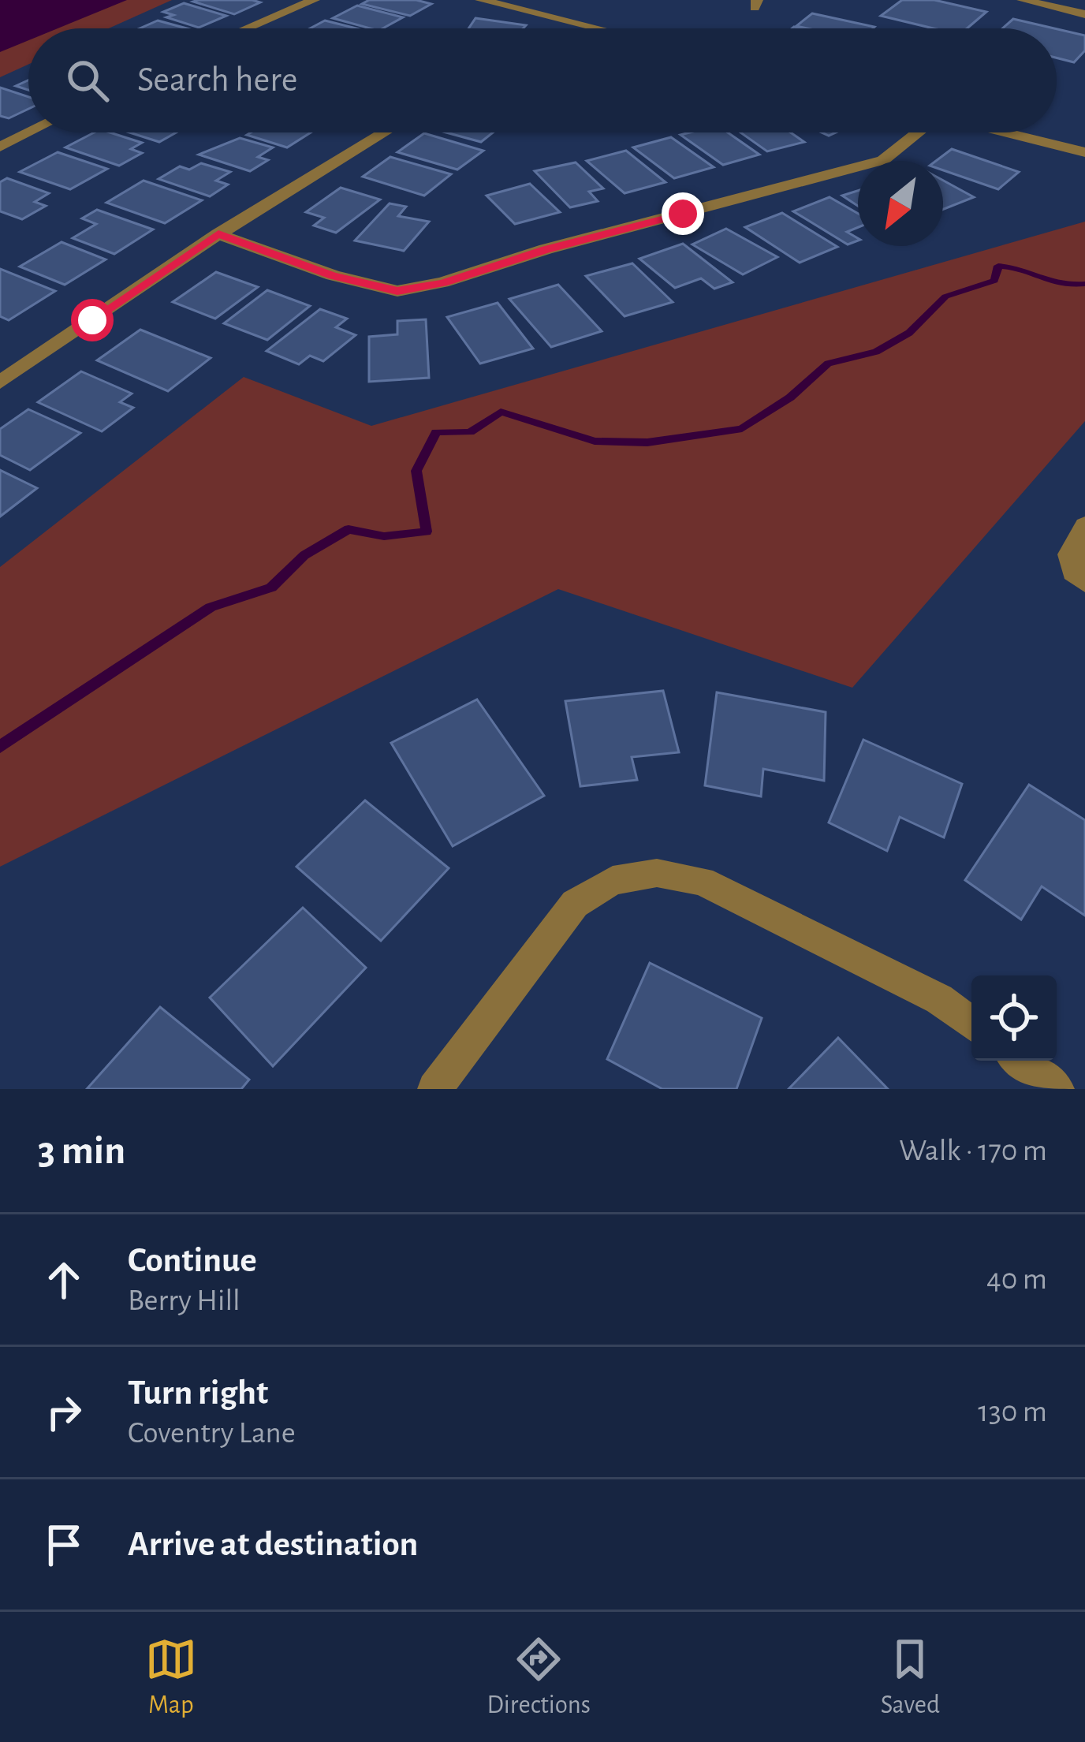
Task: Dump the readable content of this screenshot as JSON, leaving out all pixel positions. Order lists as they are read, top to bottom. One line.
{"north":"bottom left","page":{"search":"Search here","heading":["3 min","Walk · 170 m"],"list":[["Continue","Berry Hill","40 m"],["Turn right","Coventry Lane","130 m"],"Arrive at destination"],"nav":["Map","Directions","Saved"]}}
